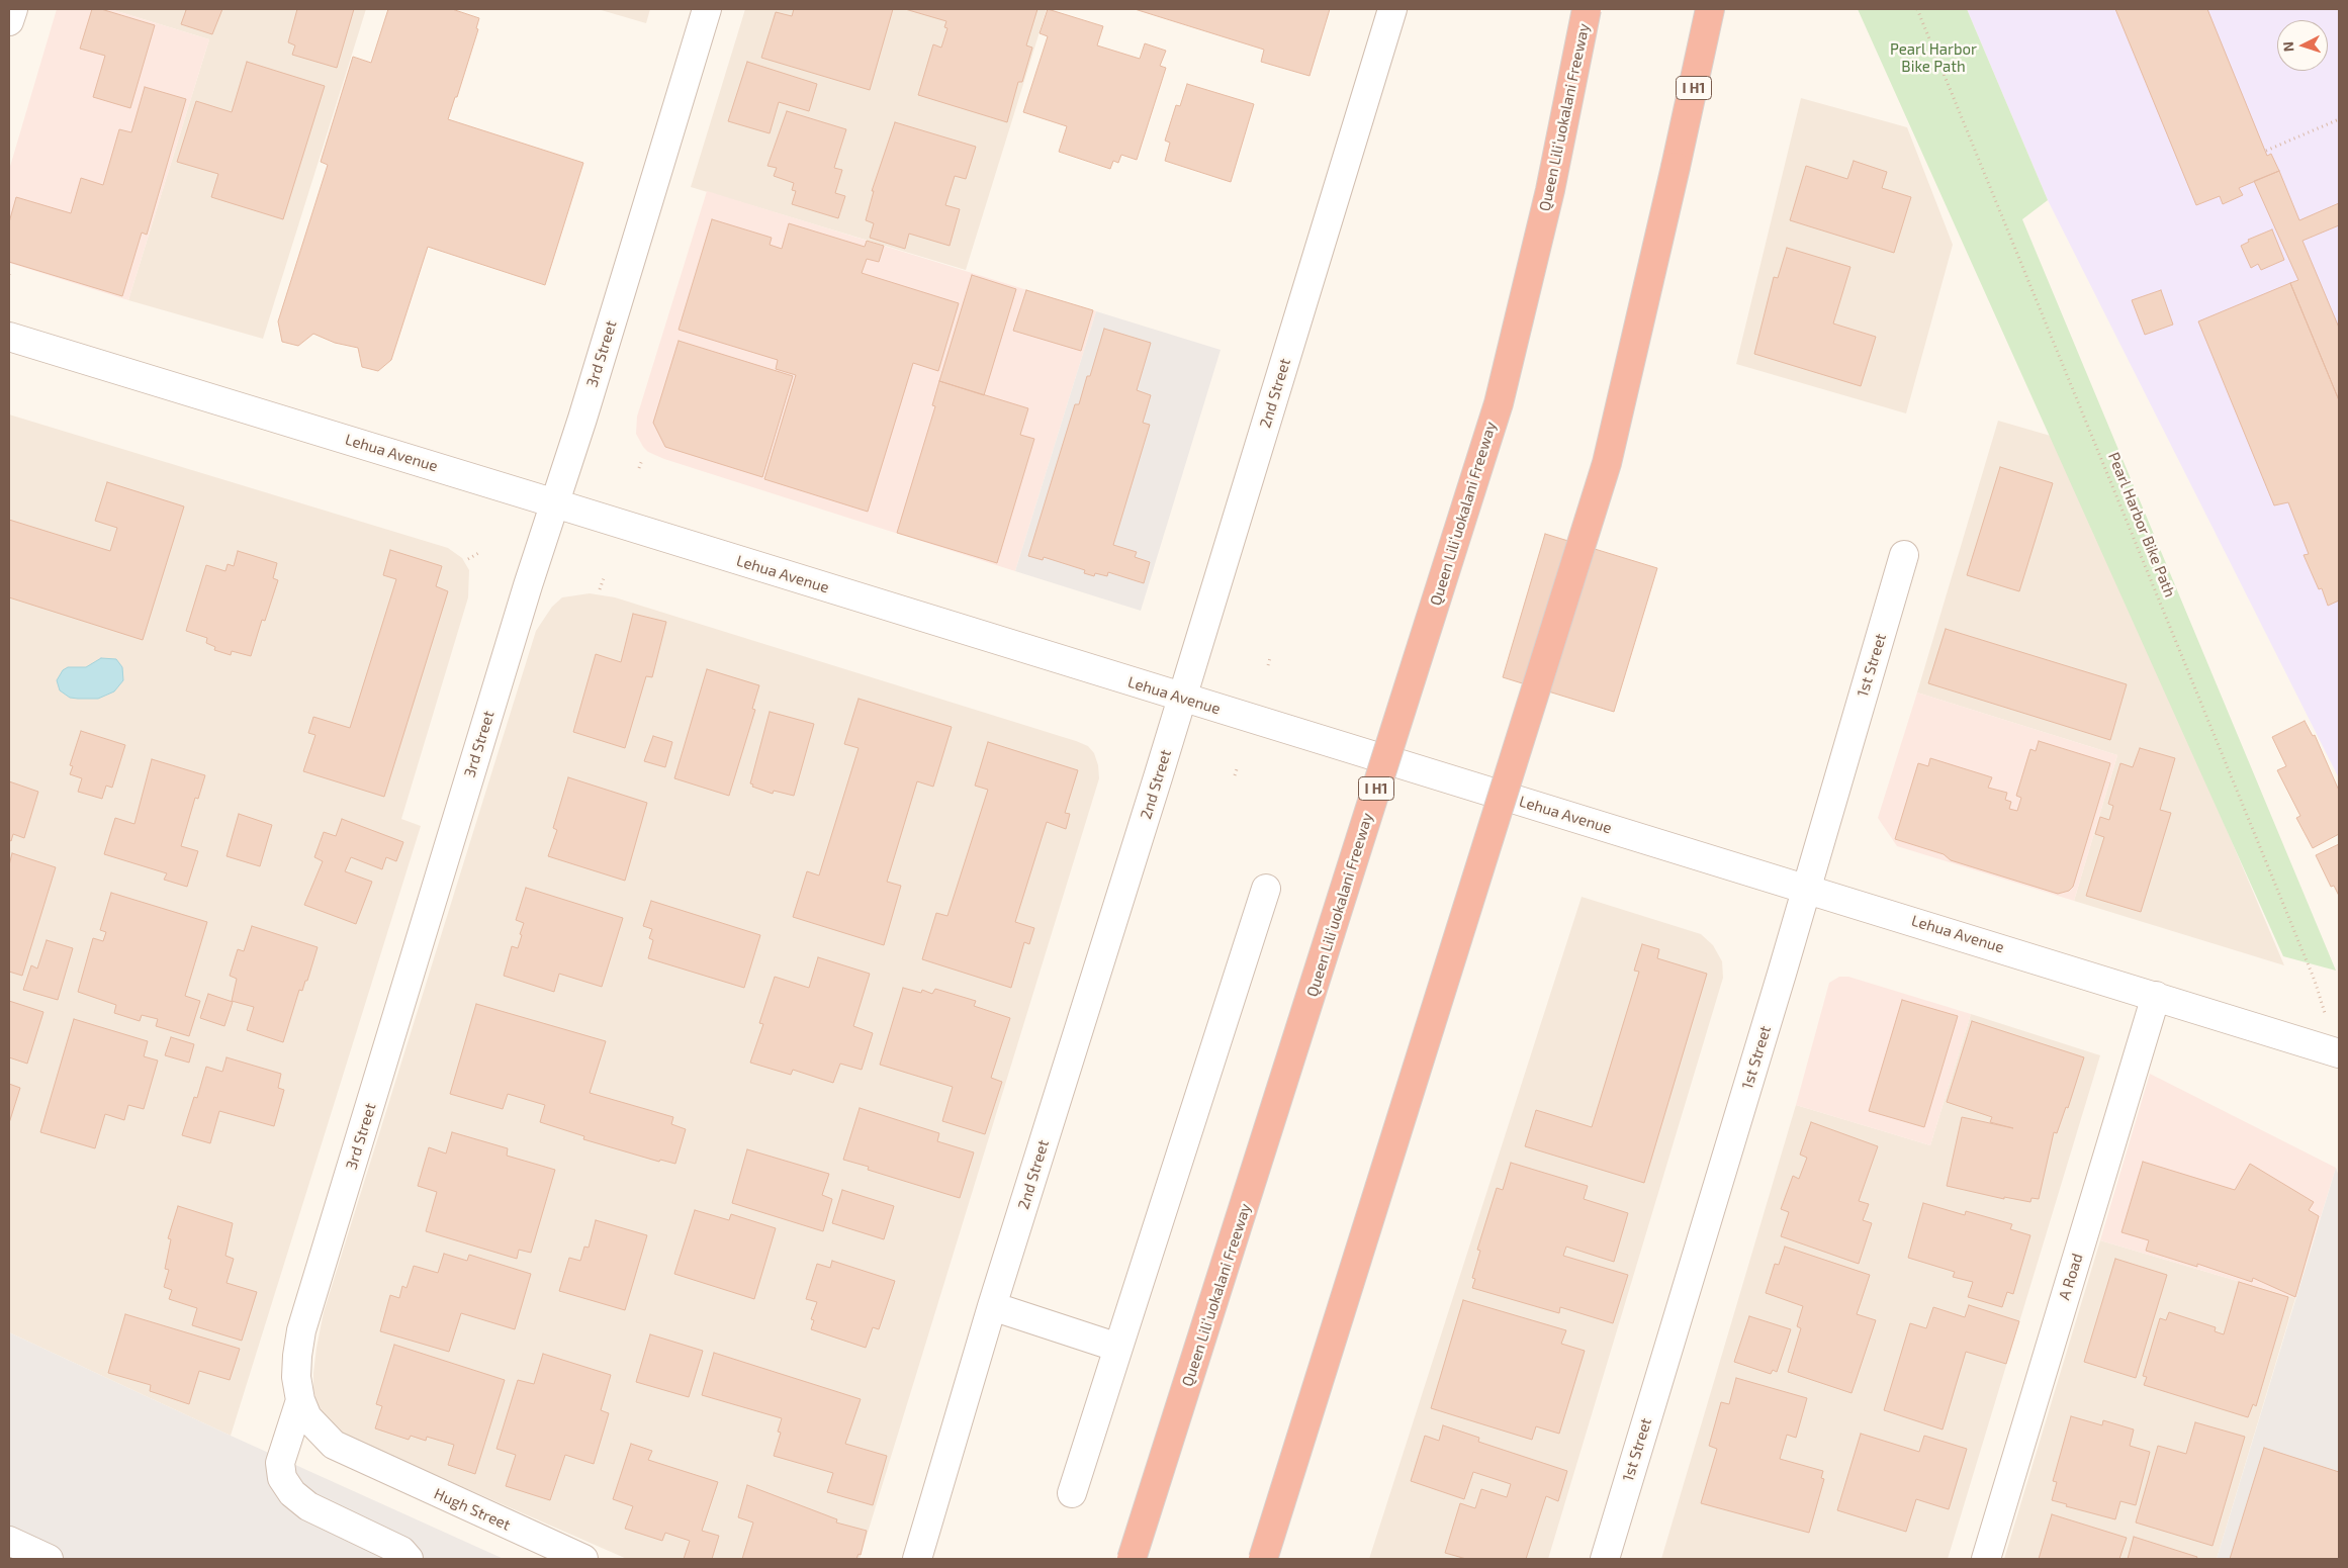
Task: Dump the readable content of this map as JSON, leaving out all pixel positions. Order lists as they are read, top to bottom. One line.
{"streets":{"highway":["I H1","Queen Liliʻuokalani Freeway"],"street":["3rd Street","2nd Street","Lehua Avenue","1st Street","A Road","Hugh Street"],"path":["Pearl Harbor Bike Path"]},"crossings":[["3rd Street","Lehua Avenue"],["3rd Street","Hugh Street"],["2nd Street","Lehua Avenue"],["Lehua Avenue","Pearl Harbor Bike Path"],["Lehua Avenue","1st Street"],["Lehua Avenue","A Road"]],"parks":["Pearl Harbor Bike Path"],"north":"left"}
